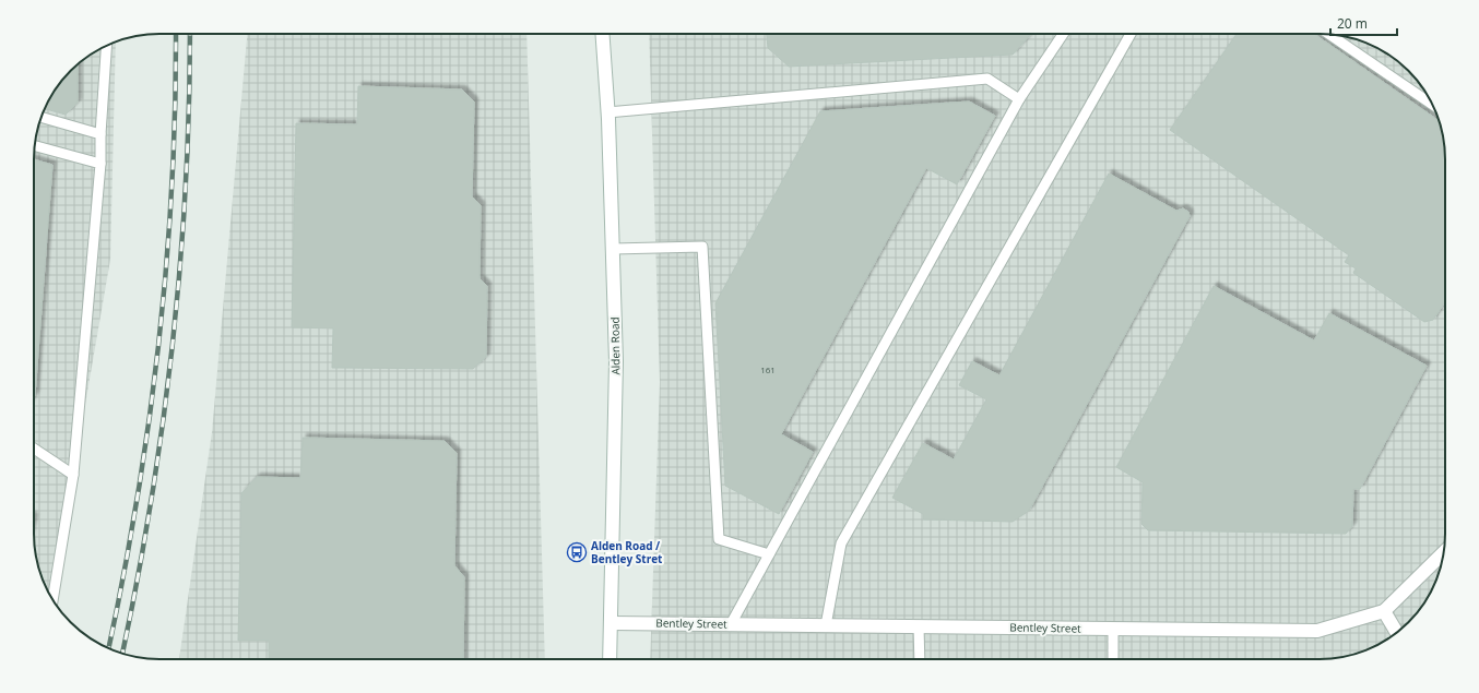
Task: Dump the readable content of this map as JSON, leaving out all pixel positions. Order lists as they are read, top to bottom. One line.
{"streets":{"street":["Alden Road","Bentley Street"]},"crossings":[["Alden Road","Bentley Street"]],"places":{"bus stop":["Alden Road / Bentley Stret"]},"house_numbers":["161"],"scale_bar":"20 m"}
